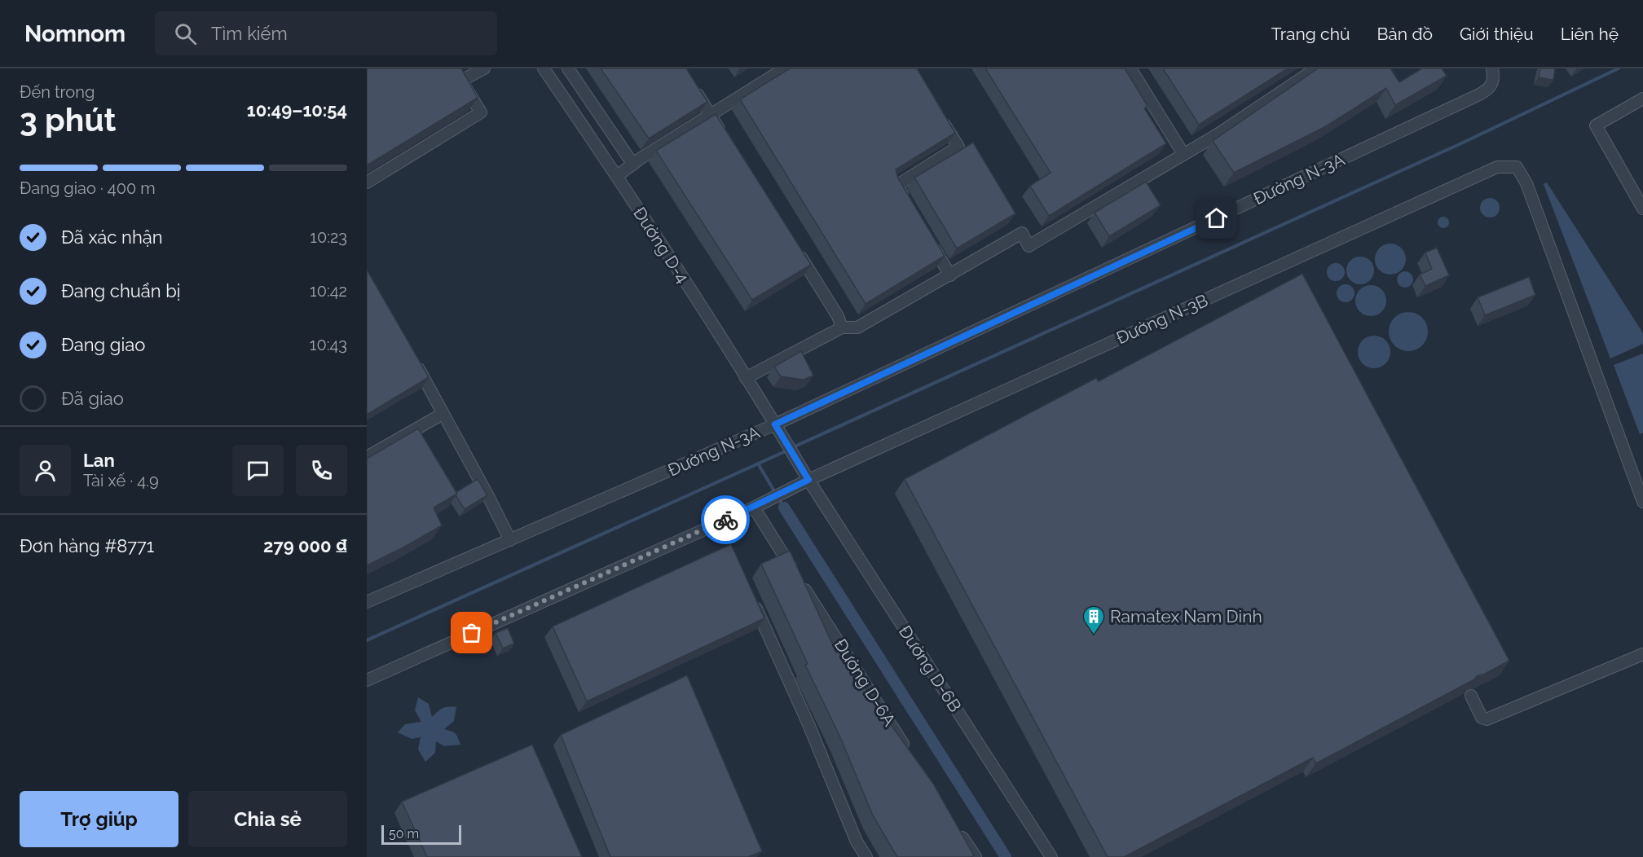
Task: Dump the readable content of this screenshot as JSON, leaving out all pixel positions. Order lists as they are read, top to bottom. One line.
{"streets":{"street":["Đường N-3A","Đường D-4","Đường N-3B","Đường D-6B","Đường D-6A"]},"crossings":[["Đường N-3A","Đường D-4"],["Đường D-4","Đường D-6B"],["Đường N-3B","Đường D-6B"],["Đường N-3B","Đường D-6A"]],"places":{"building":["Ramatex Nam Dinh"]},"scale_bar":"50 m","page":{"header":"Nomnom","search":"Tìm kiếm","nav":["Trang chủ","Bản đồ","Giới thiệu","Liên hệ"],"heading":["3 phút","Đến trong","10:49–10:54"],"panel":["Lan","Tài xế · 4.9","Đơn hàng #8771","279 000 ₫"],"bar":"Đang giao · 400 m","list":[["Đã xác nhận","10:23"],["Đang chuẩn bị","10:42"],["Đang giao","10:43"],"Đã giao"],"buttons":["Trợ giúp","Chia sẻ"],"scale":"50 m"}}
